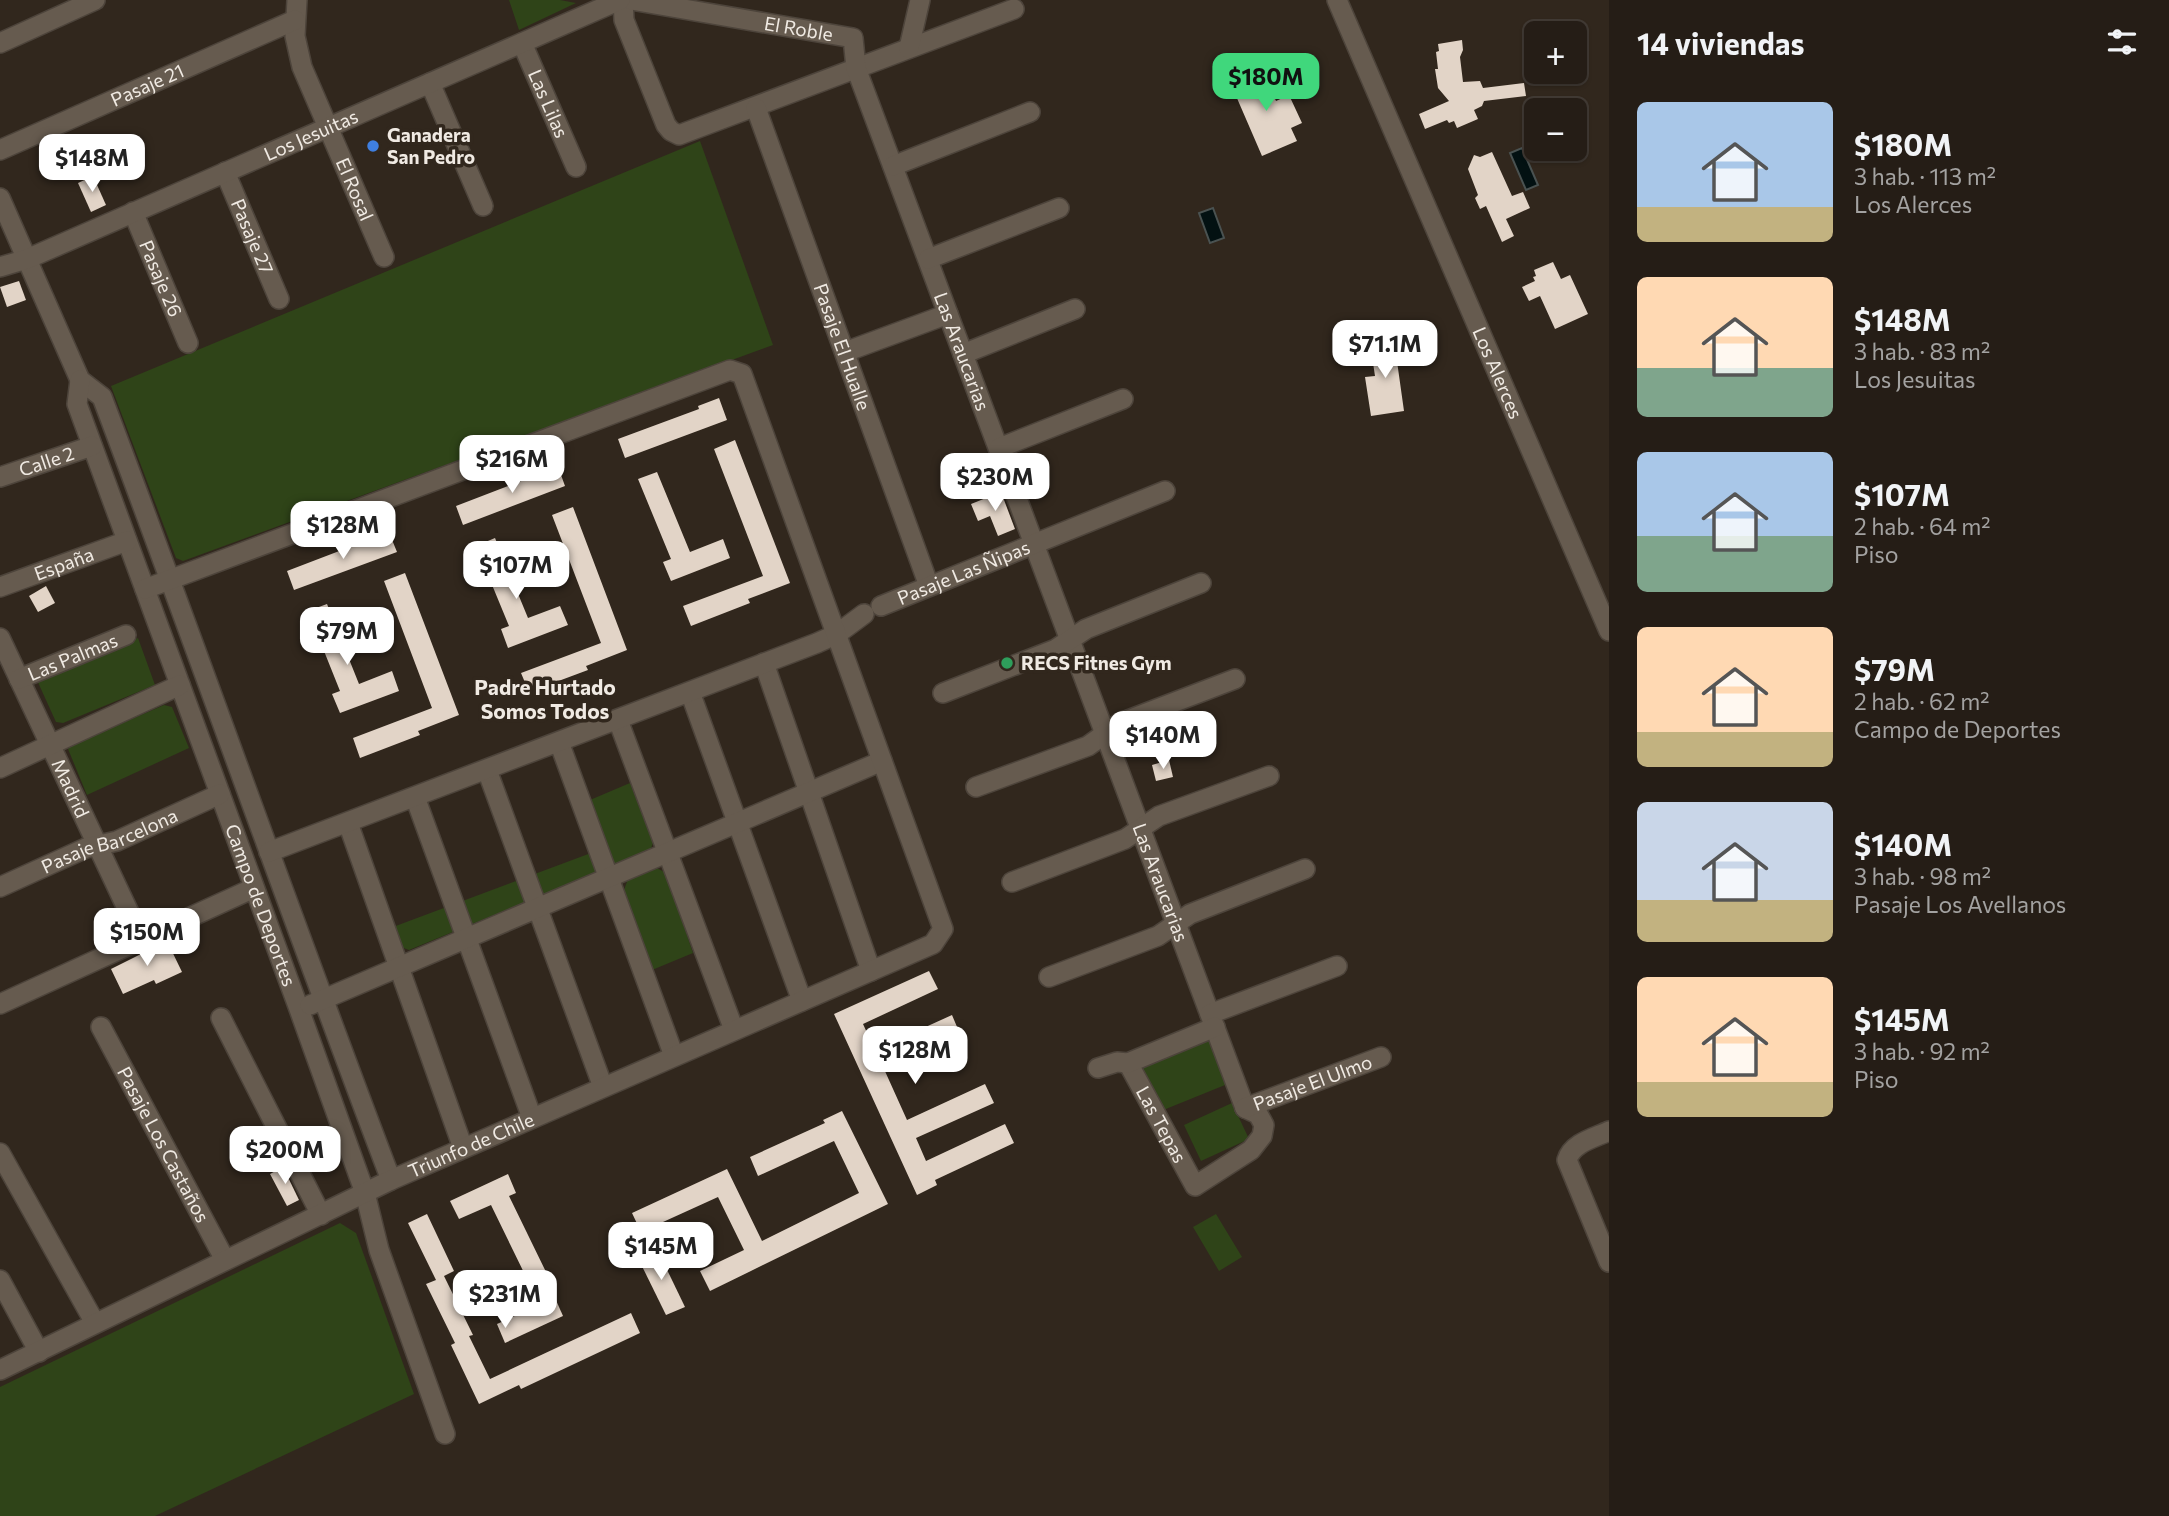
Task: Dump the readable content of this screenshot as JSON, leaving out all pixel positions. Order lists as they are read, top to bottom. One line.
{"streets":{"street":["El Roble","Pasaje 21","Las Lilas","Los Jesuitas","El Rosal","Pasaje 27","Pasaje 26","Pasaje El Hualle","Las Araucarias","Los Alerces","Calle 2","España","Pasaje Las Ñipas","Las Palmas","Madrid","Pasaje Barcelona","Campo de Deportes","Pasaje El Ulmo","Las Tepas","Pasaje Los Castaños","Triunfo de Chile"]},"crossings":[["El Roble","Las Araucarias"],["Pasaje 21","El Rosal"],["Las Lilas","Los Jesuitas"],["Los Jesuitas","El Rosal"],["Los Jesuitas","Pasaje 27"],["Los Jesuitas","Pasaje 26"],["Los Jesuitas","Campo de Deportes"],["Pasaje El Hualle","Pasaje Las Ñipas"],["Las Araucarias","Pasaje Las Ñipas"],["Las Araucarias","Pasaje El Ulmo"],["Las Araucarias","Las Tepas"],["Calle 2","Campo de Deportes"],["España","Campo de Deportes"],["Pasaje Las Ñipas","Campo de Deportes"],["Las Palmas","Madrid"],["Madrid","Pasaje Barcelona"],["Pasaje Barcelona","Campo de Deportes"],["Campo de Deportes","Triunfo de Chile"],["Pasaje Los Castaños","Triunfo de Chile"]],"districts":["Padre Hurtado Somos Todos"],"places":["Ganadera San Pedro","RECS Fitnes Gym"],"page":{"heading":"14 viviendas","map_buttons":["+","−"],"price":["$180M","$148M","$71.1M","$216M","$230M","$128M","$107M","$79M","$140M","$150M","$128M","$200M","$145M","$231M"],"list":[{"name":"$180M","note":"3 hab. · 113 m² · Los Alerces"},{"name":"$148M","note":"3 hab. · 83 m² · Los Jesuitas"},{"name":"$107M","note":"2 hab. · 64 m² · Piso"},{"name":"$79M","note":"2 hab. · 62 m² · Campo de Deportes"},{"name":"$140M","note":"3 hab. · 98 m² · Pasaje Los Avellanos"},{"name":"$145M","note":"3 hab. · 92 m² · Piso"}]}}
